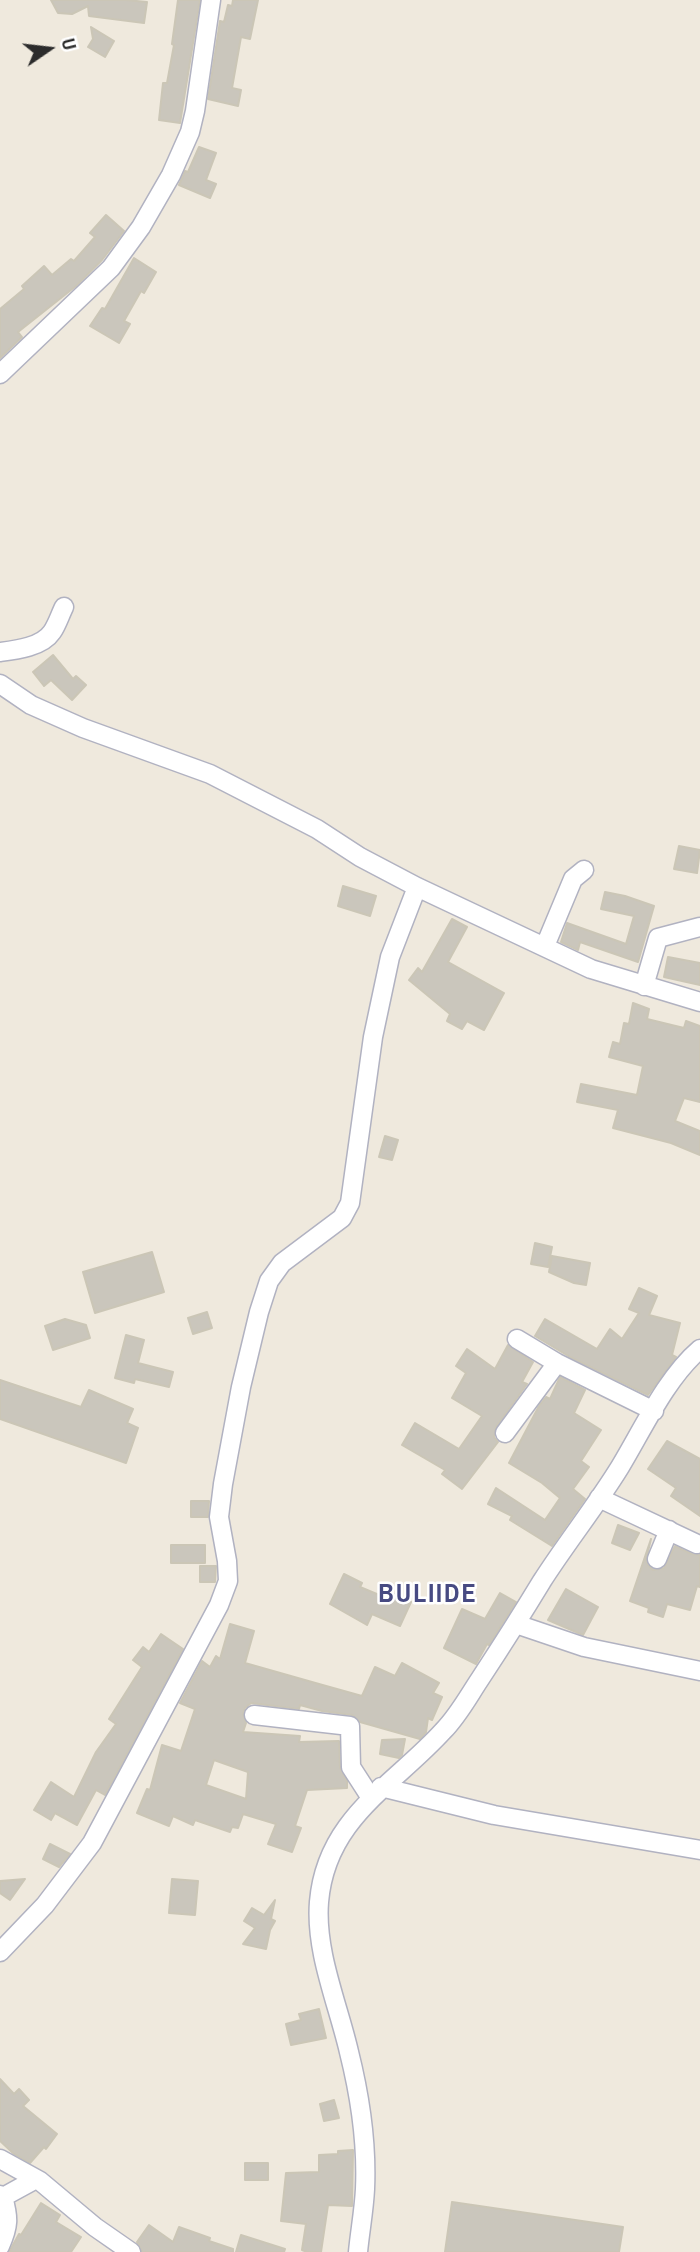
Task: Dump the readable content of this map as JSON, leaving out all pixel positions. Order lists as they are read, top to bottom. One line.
{"districts":["BULIIDE"],"north":"right"}
